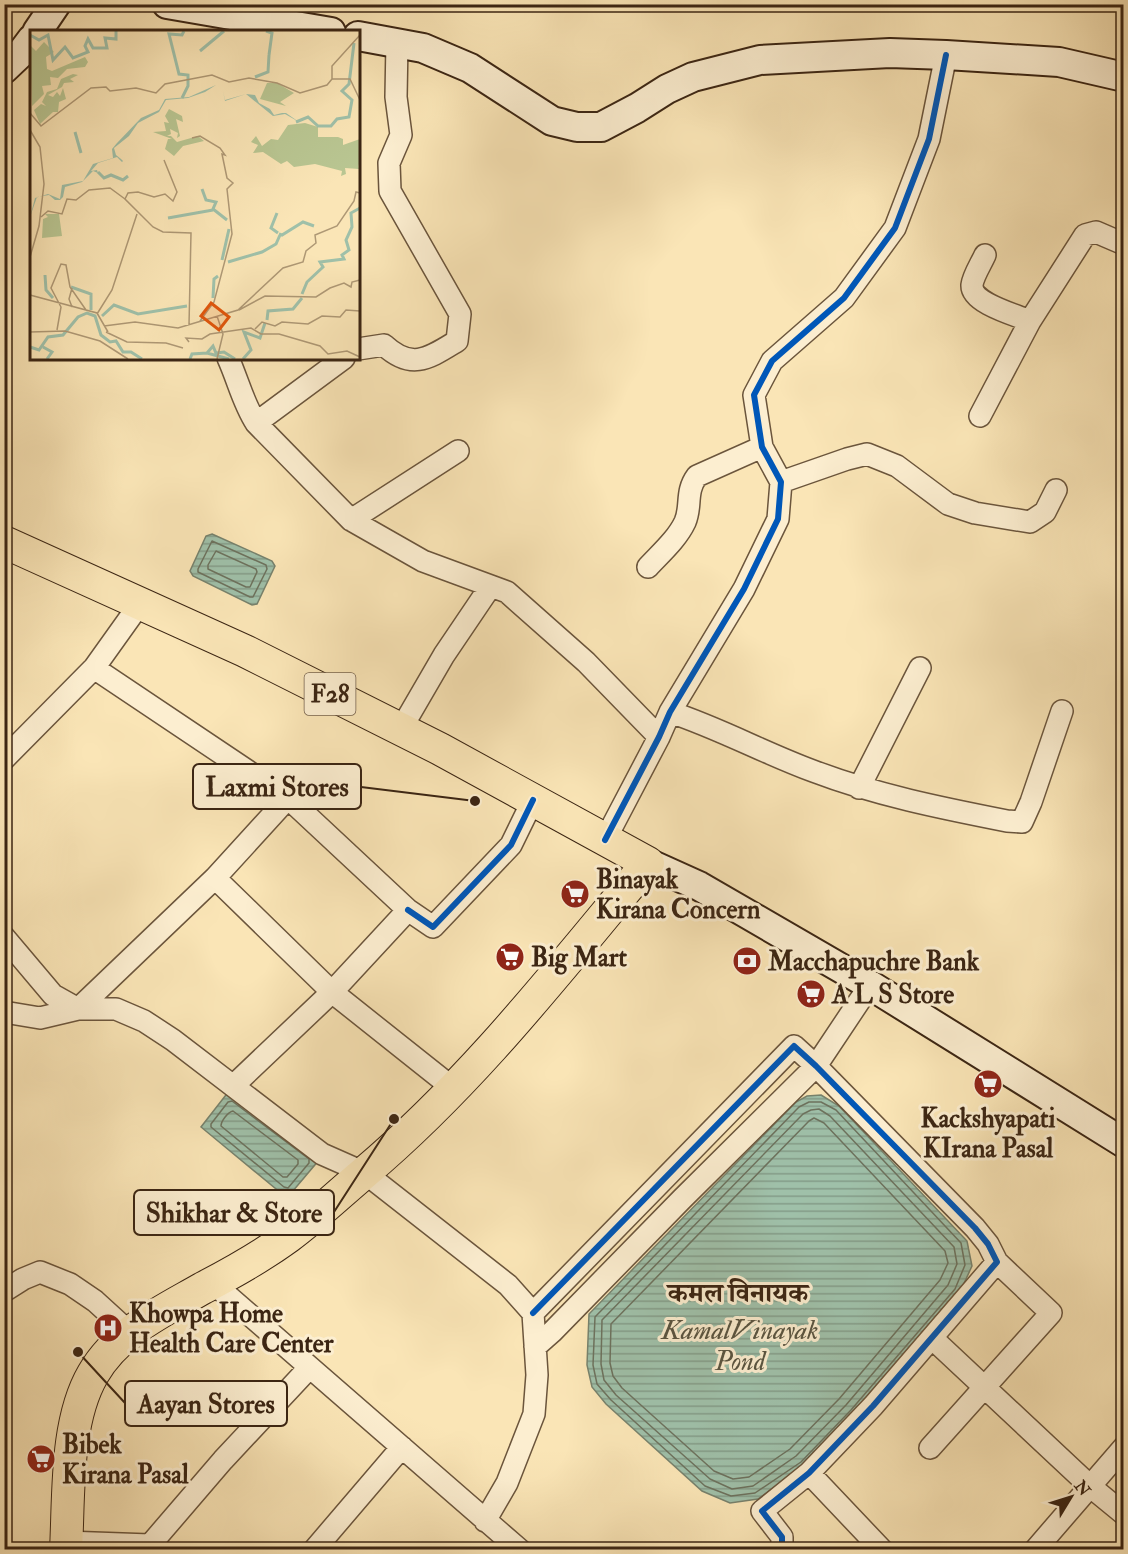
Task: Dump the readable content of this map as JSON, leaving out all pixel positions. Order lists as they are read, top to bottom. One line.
{"streets":{"main road":["F28"]},"districts":["कमल विनायक"],"water":["KamalVinayak Pond"],"places":{"other":["Laxmi Stores","Shikhar & Store","Aayan Stores"],"supermarket":["Binayak Kirana Concern","Big Mart","A L S Store","Kackshyapati KIrana Pasal","Bibek Kirana Pasal"],"bank":["Macchapuchre Bank"],"hospital":["Khowpa Home Health Care Center"]},"north":"top right"}
